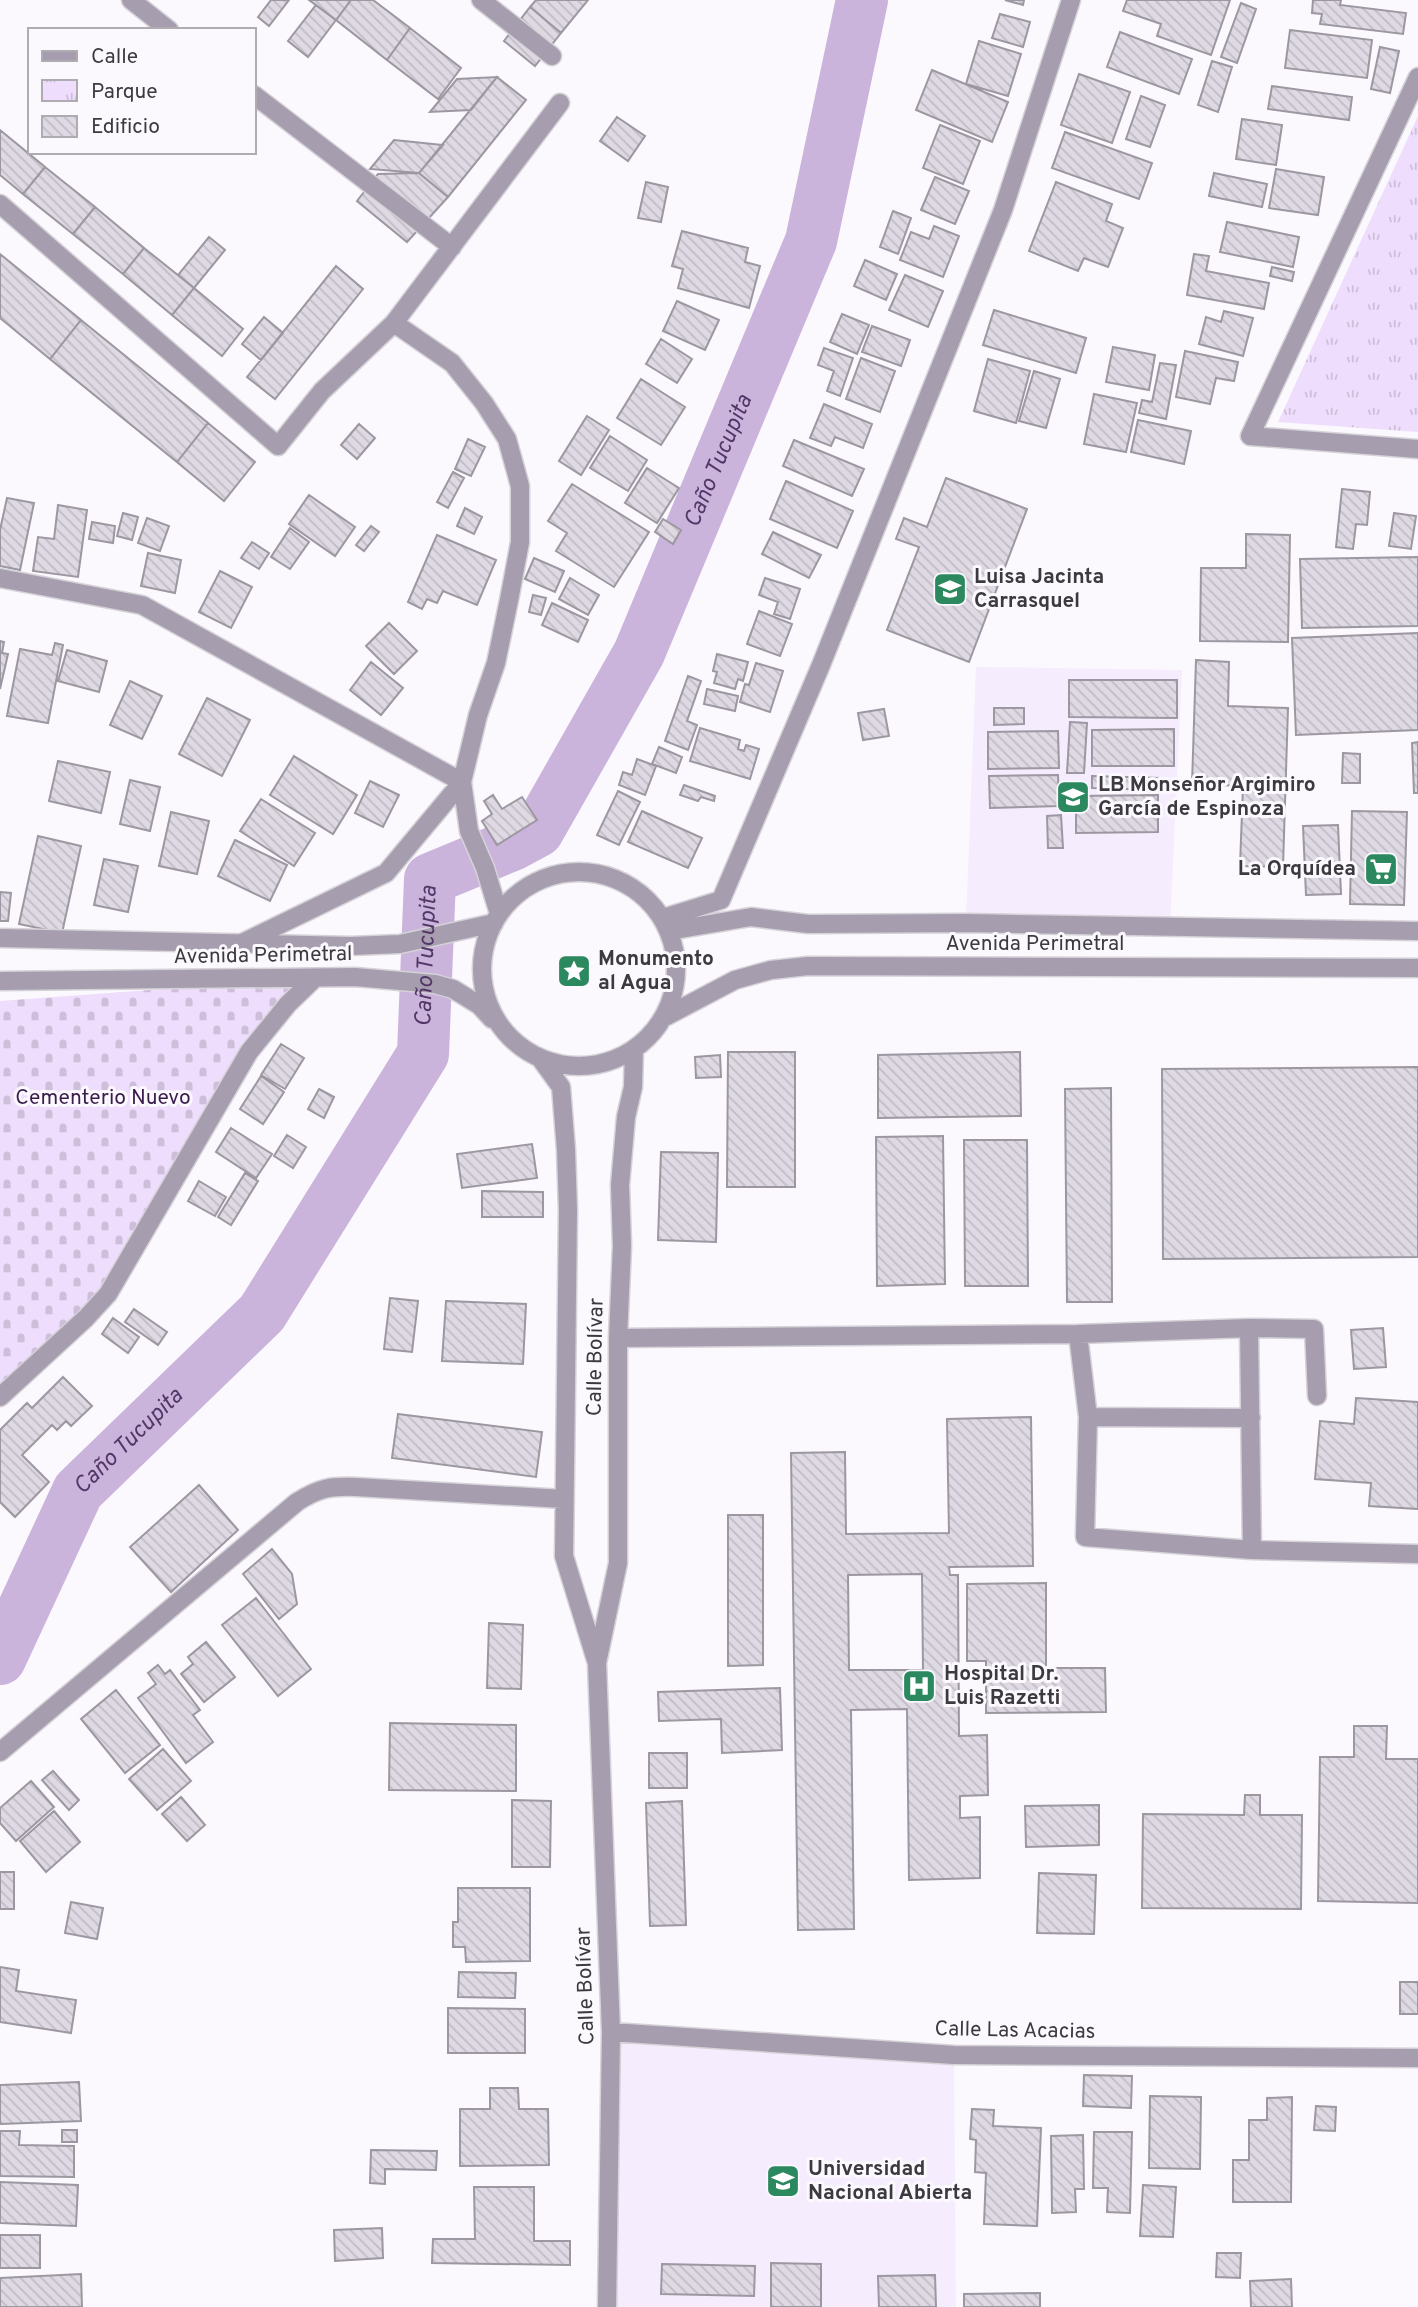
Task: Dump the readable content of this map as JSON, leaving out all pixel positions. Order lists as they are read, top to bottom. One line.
{"streets":{"street":["Avenida Perimetral","Calle Bolívar","Calle Las Acacias"]},"crossings":[["Avenida Perimetral","Calle Bolívar"],["Calle Bolívar","Calle Las Acacias"]],"water":["Caño Tucupita"],"parks":["Cementerio Nuevo"],"places":{"school or university":["Luisa Jacinta Carrasquel","LB Monseñor Argimiro García de Espinoza","Universidad Nacional Abierta"],"supermarket":["La Orquídea"],"place":["Monumento al Agua"],"hospital":["Hospital Dr. Luis Razetti"]},"legend":["Calle","Parque","Edificio"]}
